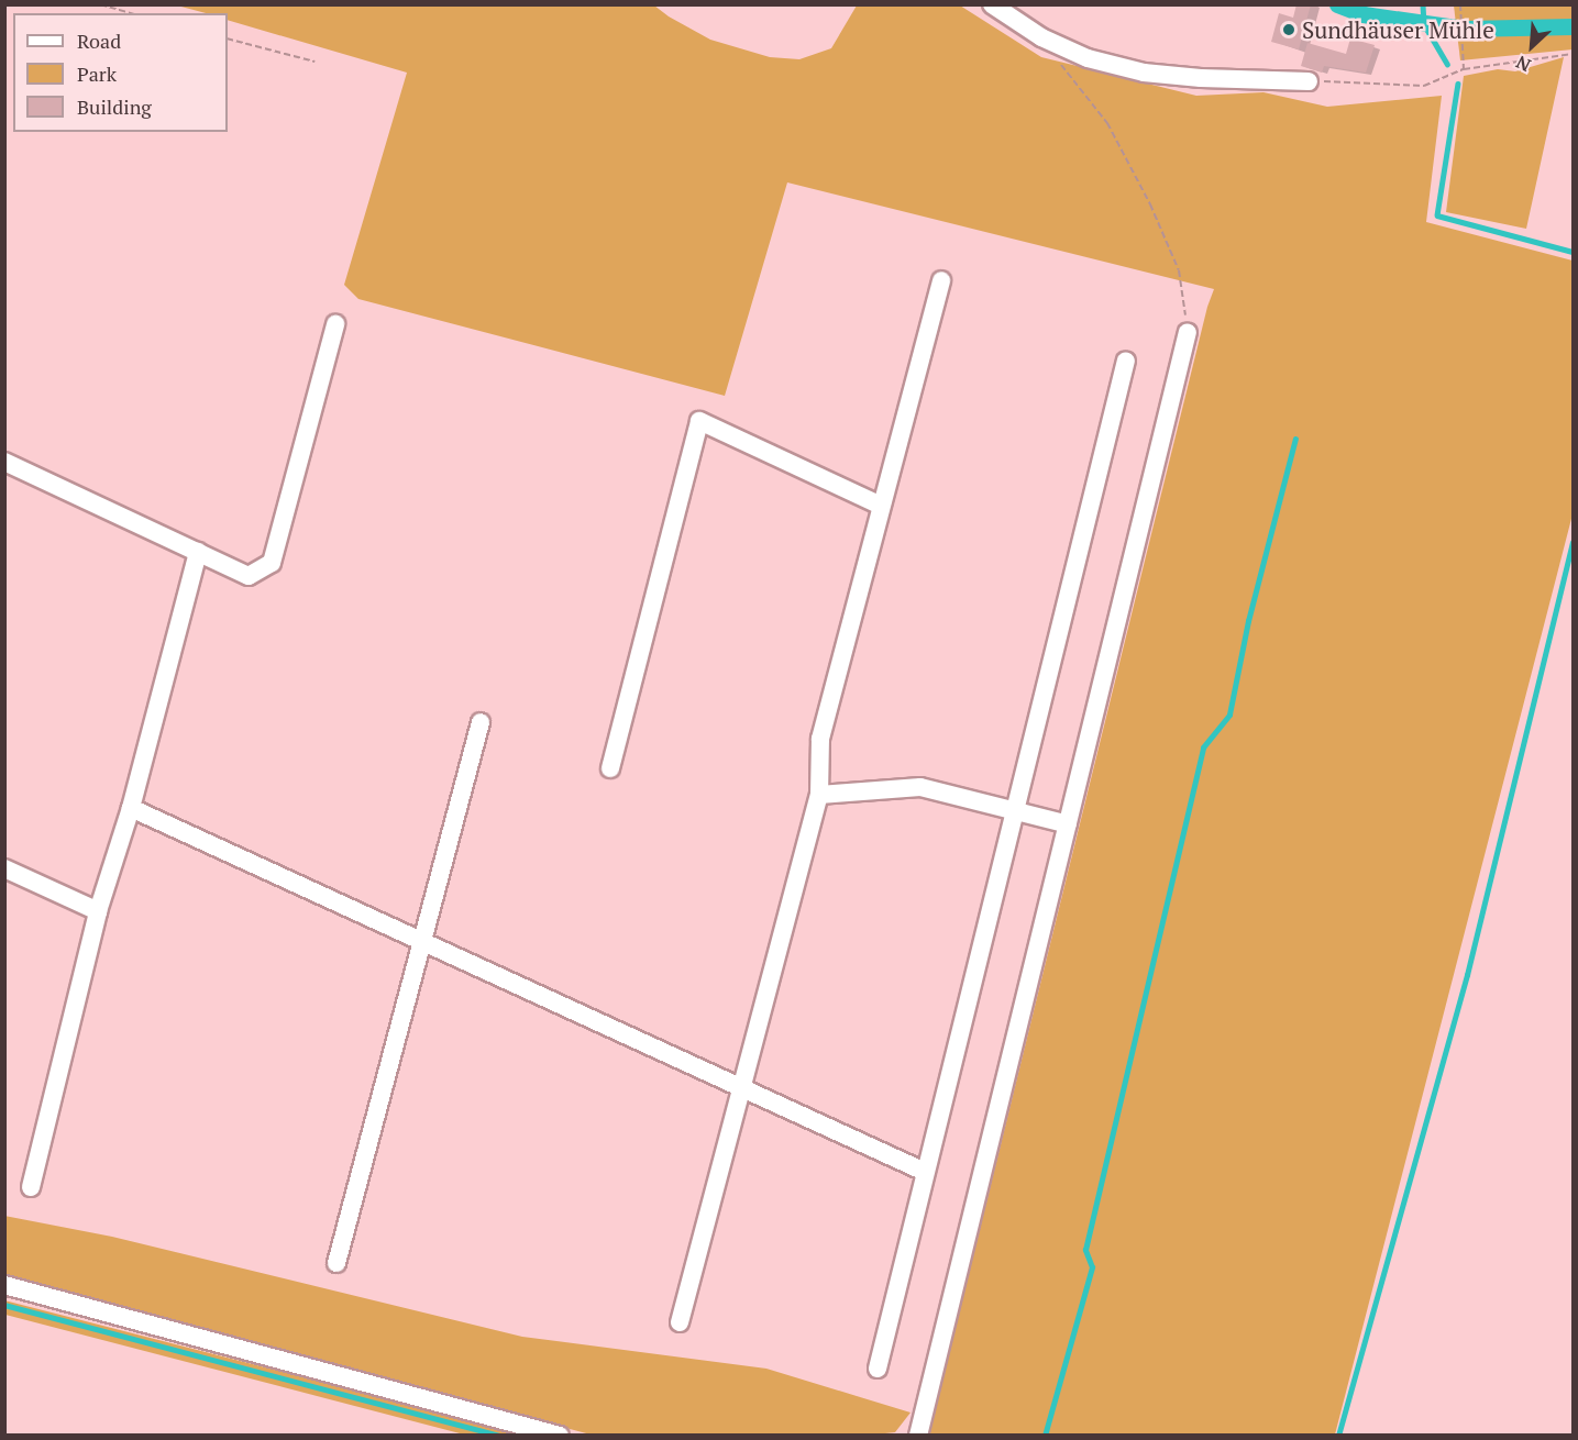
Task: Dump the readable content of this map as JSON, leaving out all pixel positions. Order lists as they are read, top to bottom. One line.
{"places":["Sundhäuser Mühle"],"legend":["Road","Park","Building"],"north":"bottom left"}
